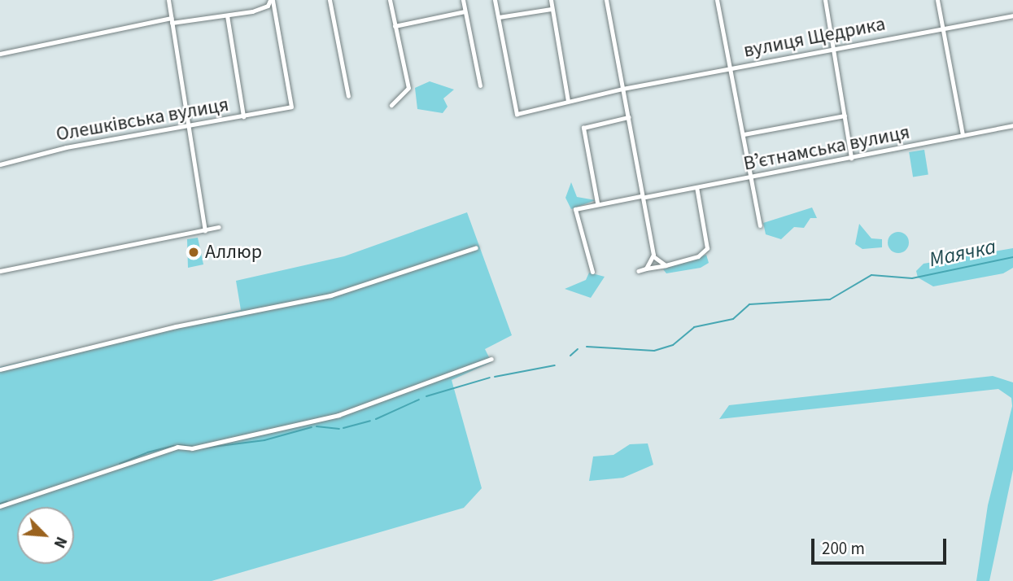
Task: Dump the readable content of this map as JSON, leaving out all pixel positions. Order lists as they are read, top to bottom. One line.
{"streets":{"street":["вулиця Щедрика","Олешківська вулиця","Вʼєтнамська вулиця"]},"water":["Маячка"],"places":["Аллюр"],"scale_bar":"200 m","north":"bottom right"}
